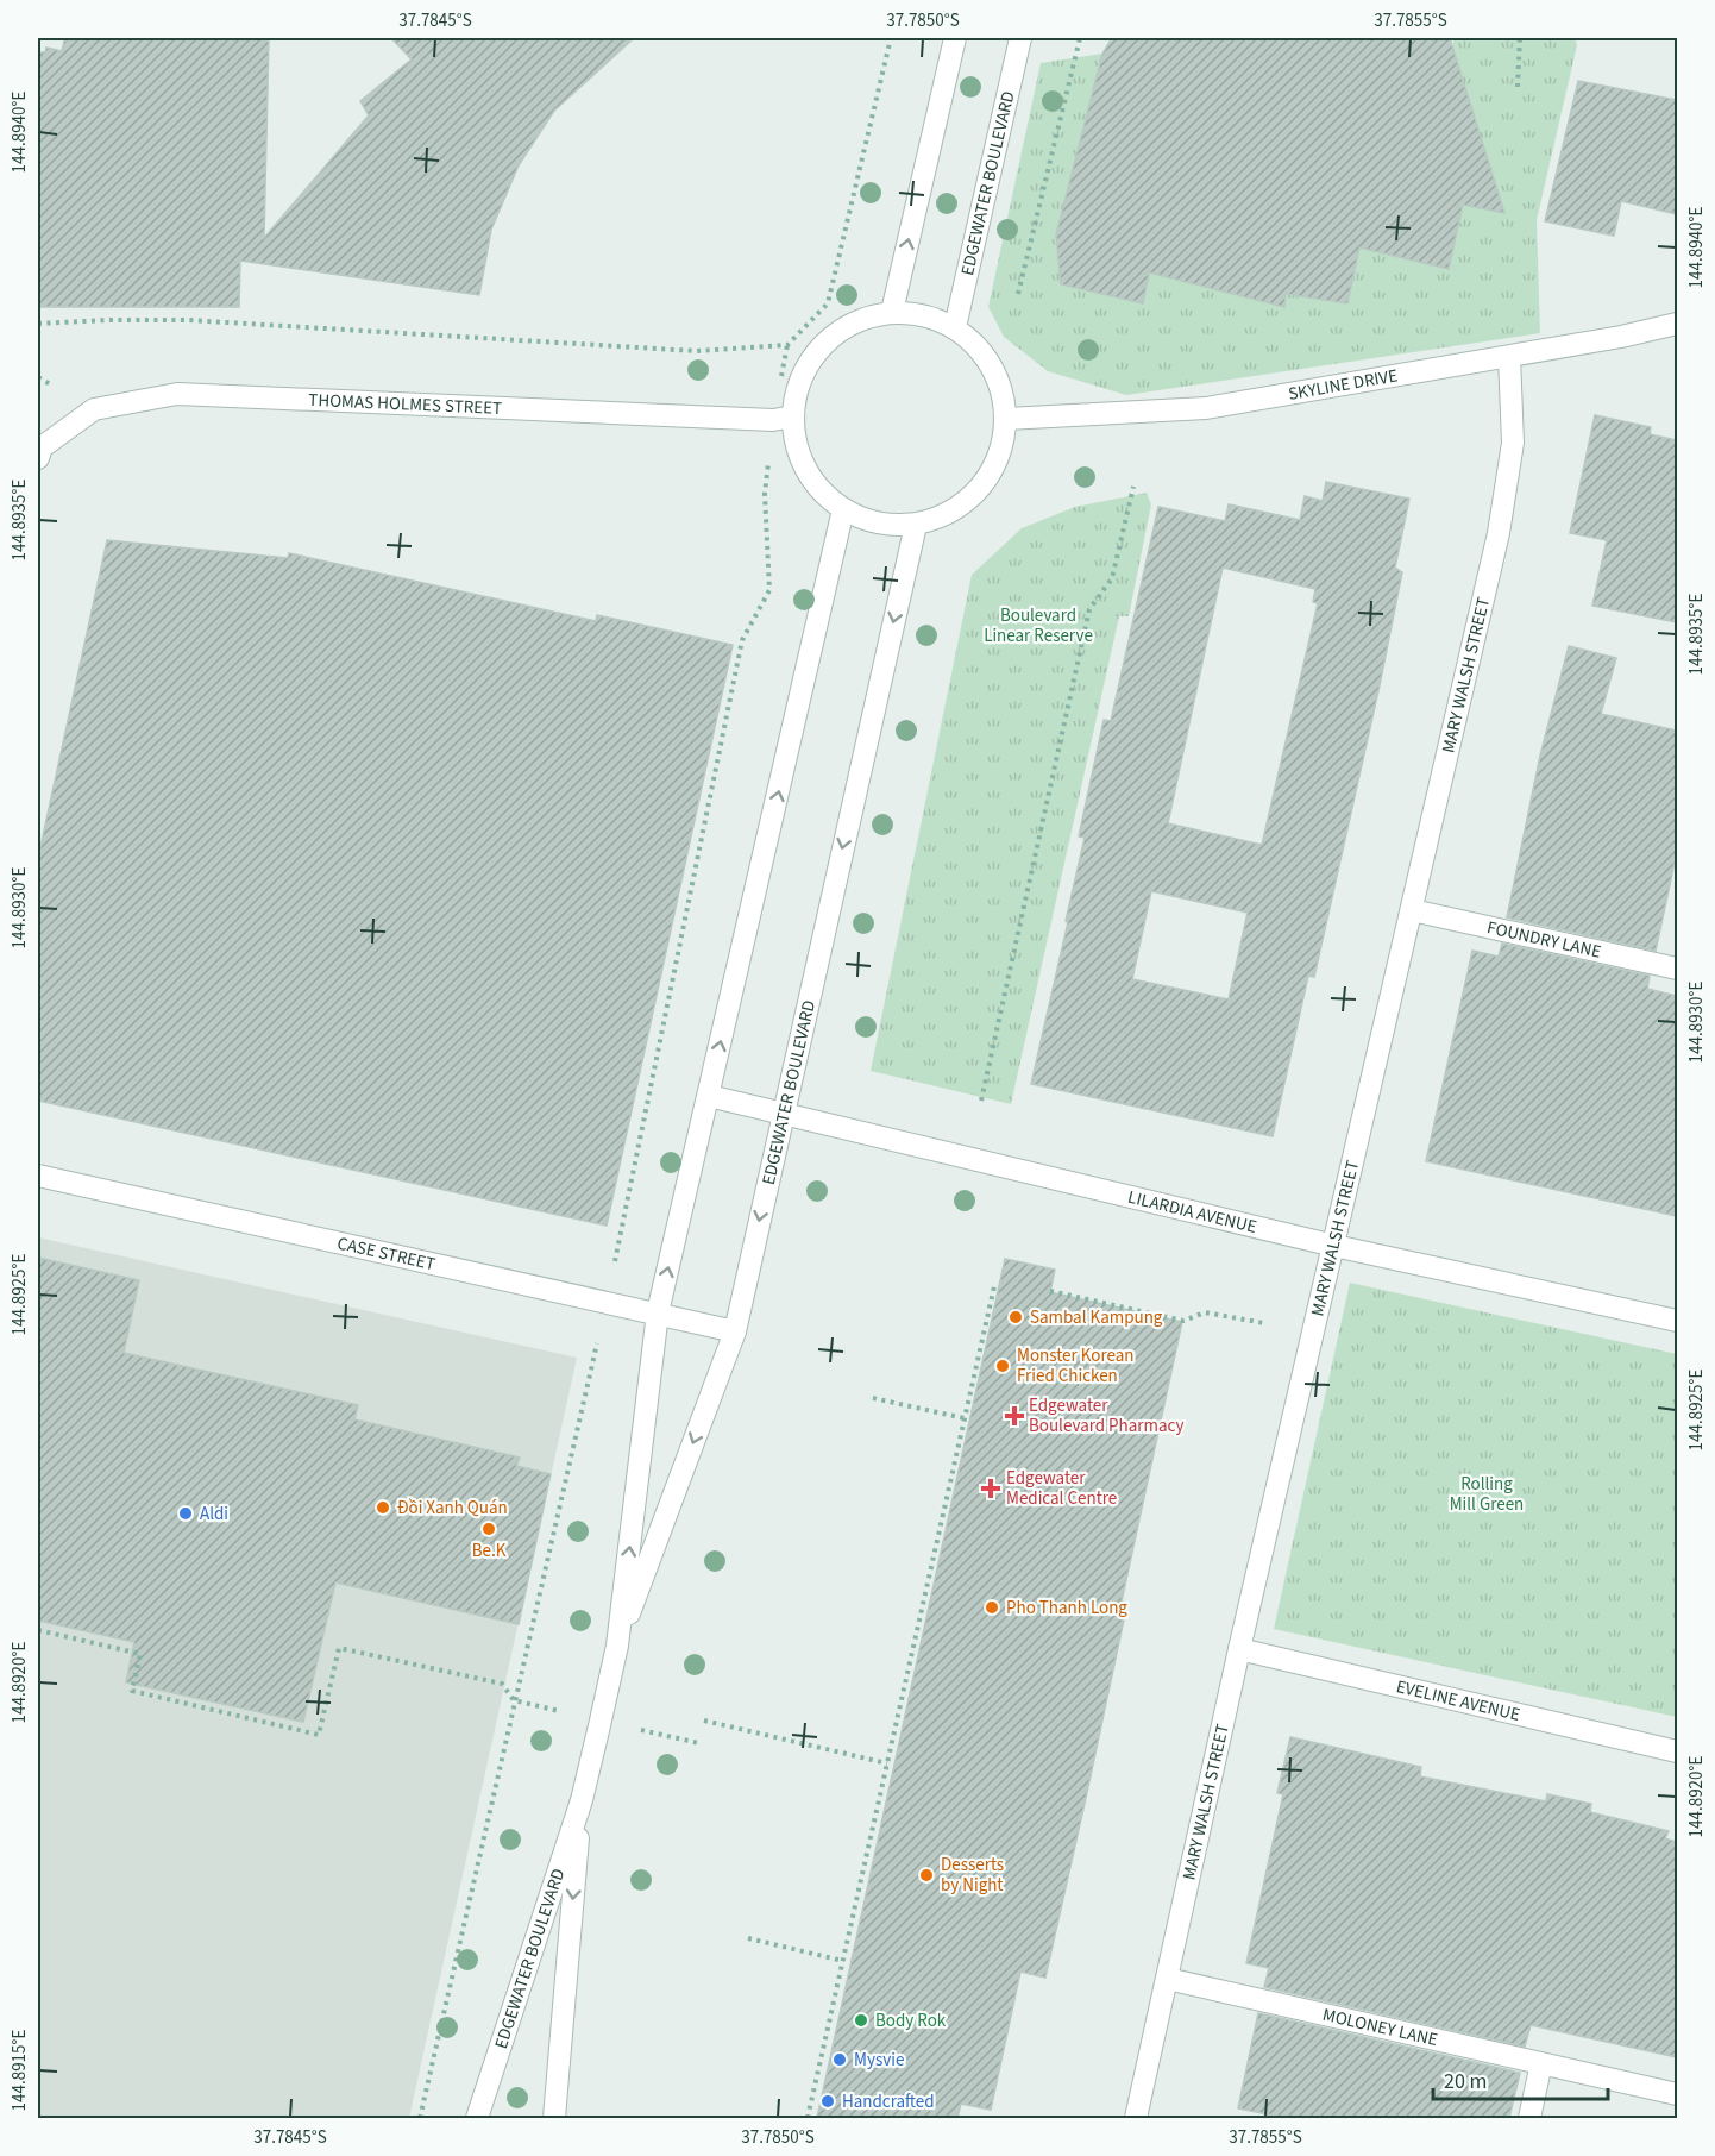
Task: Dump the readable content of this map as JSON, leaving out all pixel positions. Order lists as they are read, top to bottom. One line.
{"streets":{"street":["EDGEWATER BOULEVARD","SKYLINE DRIVE","THOMAS HOLMES STREET","MARY WALSH STREET","FOUNDRY LANE","LILARDIA AVENUE","CASE STREET","EVELINE AVENUE","MOLONEY LANE"]},"crossings":[["EDGEWATER BOULEVARD","SKYLINE DRIVE"],["EDGEWATER BOULEVARD","THOMAS HOLMES STREET"],["EDGEWATER BOULEVARD","LILARDIA AVENUE"],["EDGEWATER BOULEVARD","CASE STREET"],["SKYLINE DRIVE","THOMAS HOLMES STREET"],["SKYLINE DRIVE","MARY WALSH STREET"],["MARY WALSH STREET","FOUNDRY LANE"],["MARY WALSH STREET","LILARDIA AVENUE"],["MARY WALSH STREET","EVELINE AVENUE"],["MARY WALSH STREET","MOLONEY LANE"]],"parks":["Boulevard Linear Reserve","Rolling Mill Green"],"places":{"other":["Sambal Kampung","Monster Korean Fried Chicken","Đồi Xanh Quán","Aldi","Be.K","Pho Thanh Long","Desserts by Night","Body Rok","Mysvie","Handcrafted"],"health":["Edgewater Boulevard Pharmacy","Edgewater Medical Centre"]},"scale_bar":"20 m","coordinates":["37.7845°S","37.7850°S","37.7855°S","144.8940°E","144.8935°E","144.8930°E","144.8925°E","144.8920°E","144.8915°E"]}
